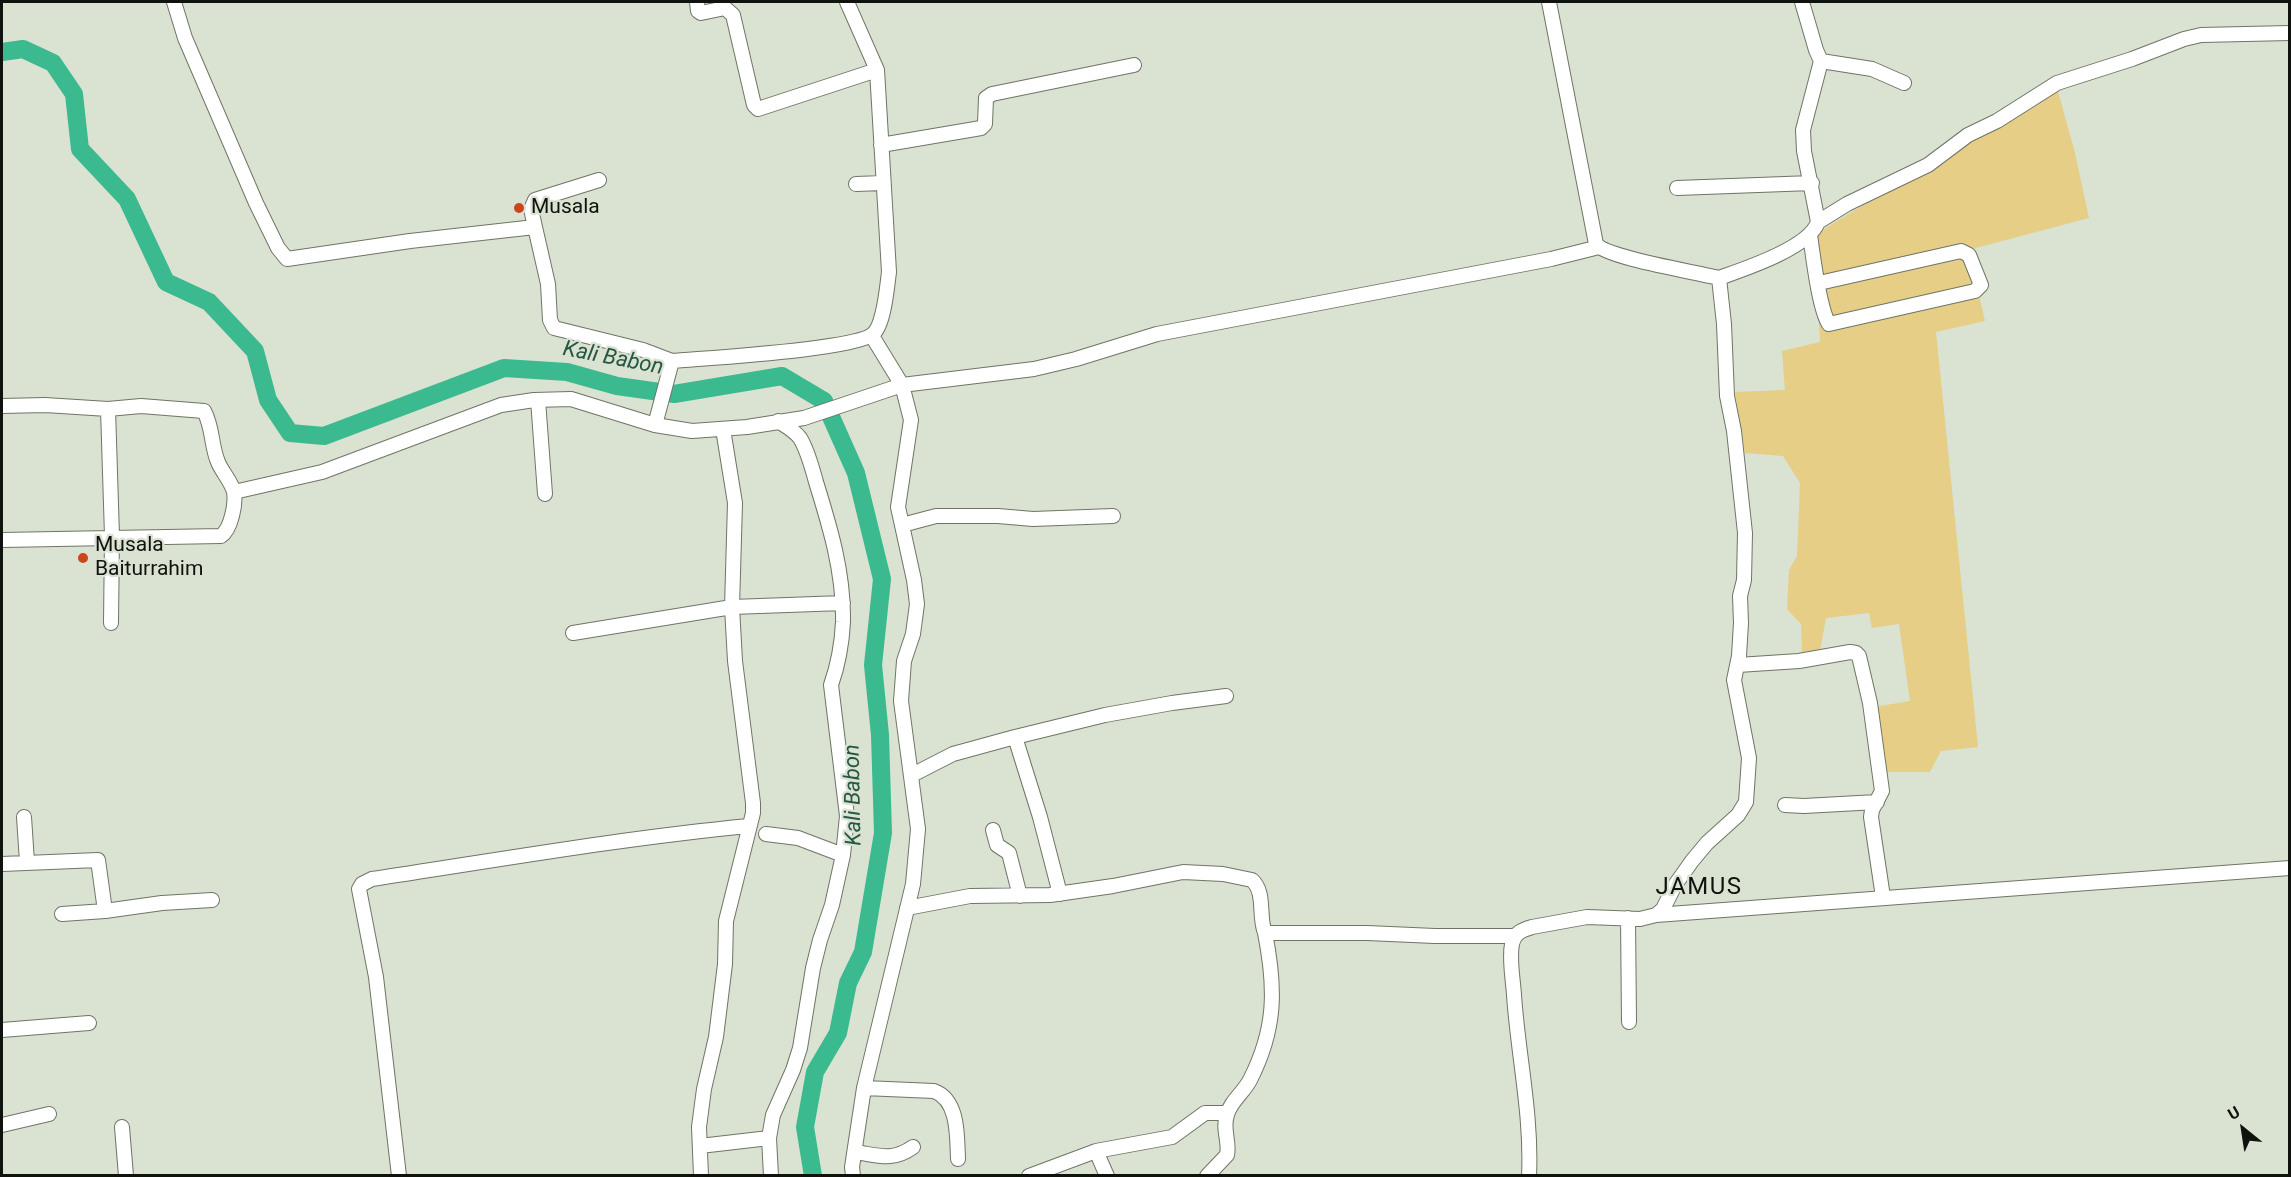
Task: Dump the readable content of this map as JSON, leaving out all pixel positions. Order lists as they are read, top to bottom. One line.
{"districts":["JAMUS"],"water":["Kali Babon"],"places":["Musala","Musala Baiturrahim"],"north":"top left"}
